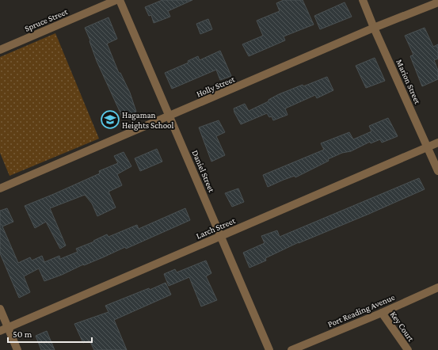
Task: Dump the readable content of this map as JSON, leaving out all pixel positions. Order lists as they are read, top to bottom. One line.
{"streets":{"street":["Spruce Street","Marion Street","Holly Street","Daniel Street","Larch Street","Port Reading Avenue","Key Court"]},"crossings":[["Marion Street","Holly Street"],["Marion Street","Larch Street"],["Holly Street","Daniel Street"],["Daniel Street","Larch Street"],["Port Reading Avenue","Key Court"]],"places":{"school or university":["Hagaman Heights School"]},"scale_bar":"50 m"}
